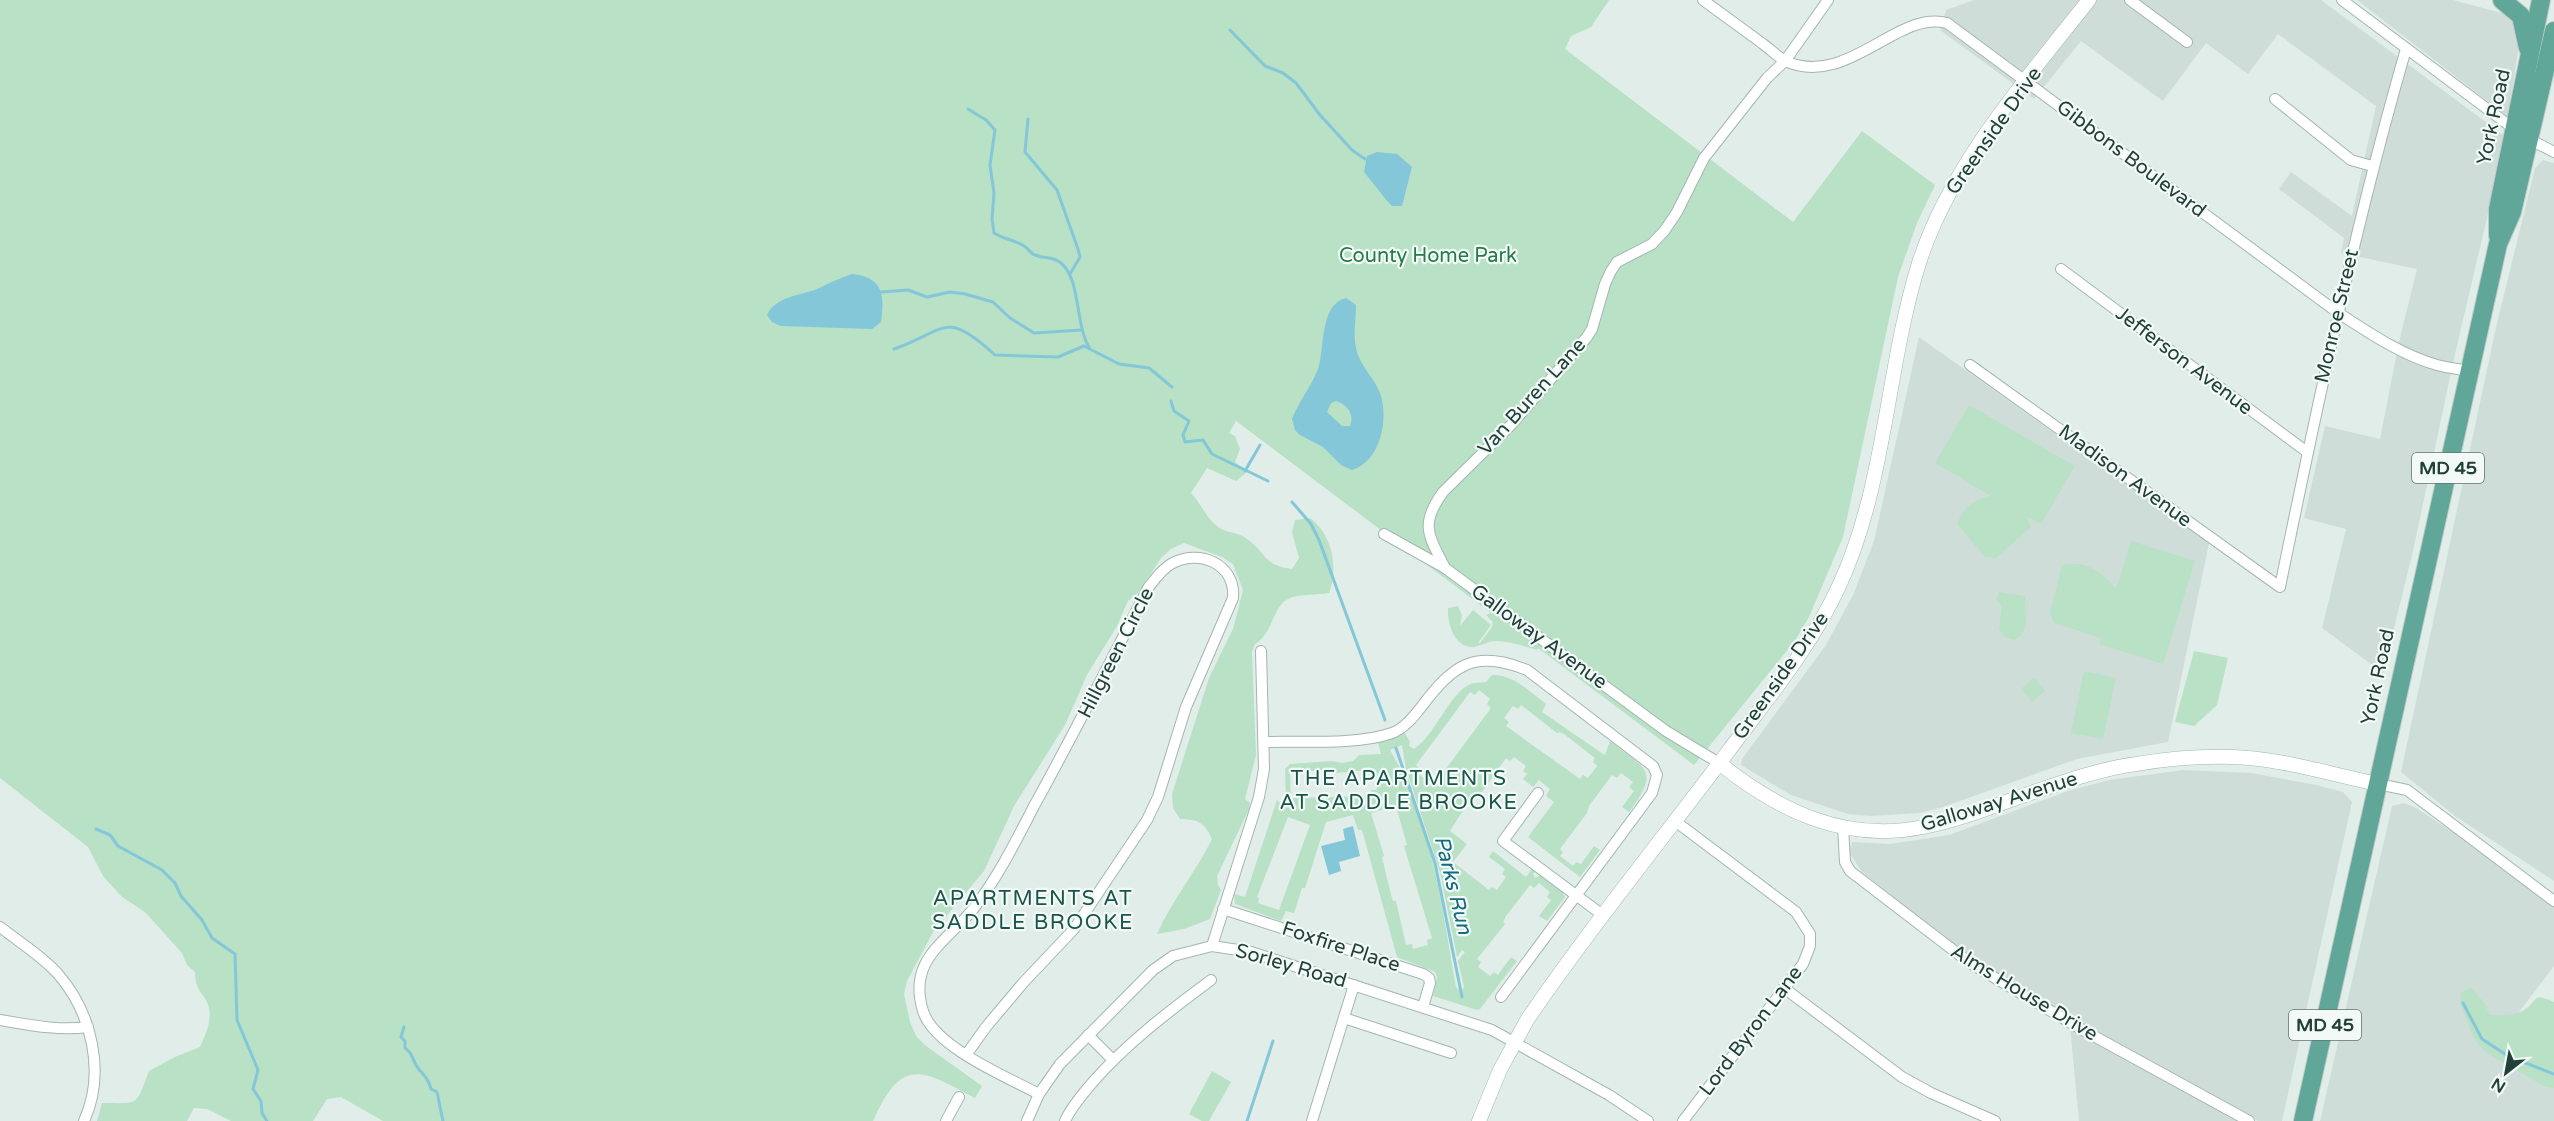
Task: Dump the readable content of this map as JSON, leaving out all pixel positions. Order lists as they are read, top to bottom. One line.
{"streets":{"main road":["York Road","MD 45"],"street":["Greenside Drive","Gibbons Boulevard","Monroe Street","Jefferson Avenue","Van Buren Lane","Madison Avenue","Galloway Avenue","Hillgreen Circle","Foxfire Place","Sorley Road","Alms House Drive","Lord Byron Lane"]},"crossings":[["York Road","Gibbons Boulevard"],["York Road","Galloway Avenue"],["Greenside Drive","Gibbons Boulevard"],["Greenside Drive","Galloway Avenue"],["Greenside Drive","Sorley Road"],["Greenside Drive","Lord Byron Lane"],["Gibbons Boulevard","Monroe Street"],["Gibbons Boulevard","Van Buren Lane"],["Monroe Street","Jefferson Avenue"],["Monroe Street","Madison Avenue"],["Van Buren Lane","Galloway Avenue"],["Galloway Avenue","Alms House Drive"],["Hillgreen Circle","Sorley Road"],["Foxfire Place","Sorley Road"]],"districts":["THE APARTMENTS AT SADDLE BROOKE","APARTMENTS AT SADDLE BROOKE"],"water":["Parks Run"],"parks":["County Home Park"],"north":"bottom left"}
